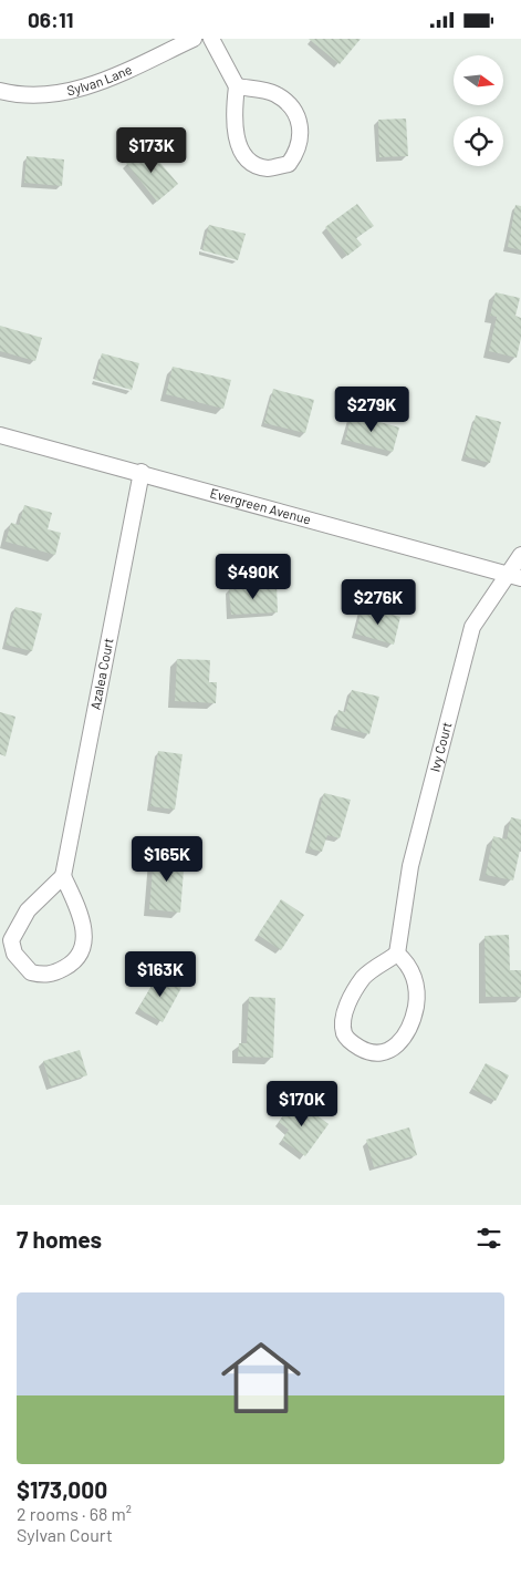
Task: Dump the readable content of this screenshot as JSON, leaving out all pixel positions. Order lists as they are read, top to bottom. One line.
{"streets":{"street":["Sylvan Lane","Evergreen Avenue","Azalea Court","Ivy Court"]},"crossings":[["Evergreen Avenue","Azalea Court"],["Evergreen Avenue","Ivy Court"]],"north":"right","page":{"status":"06:11","price":["$173K","$279K","$490K","$276K","$165K","$163K","$170K"],"heading":"7 homes","list":[{"name":"$173,000","note":"2 rooms · 68 m² · Sylvan Court"}]}}
